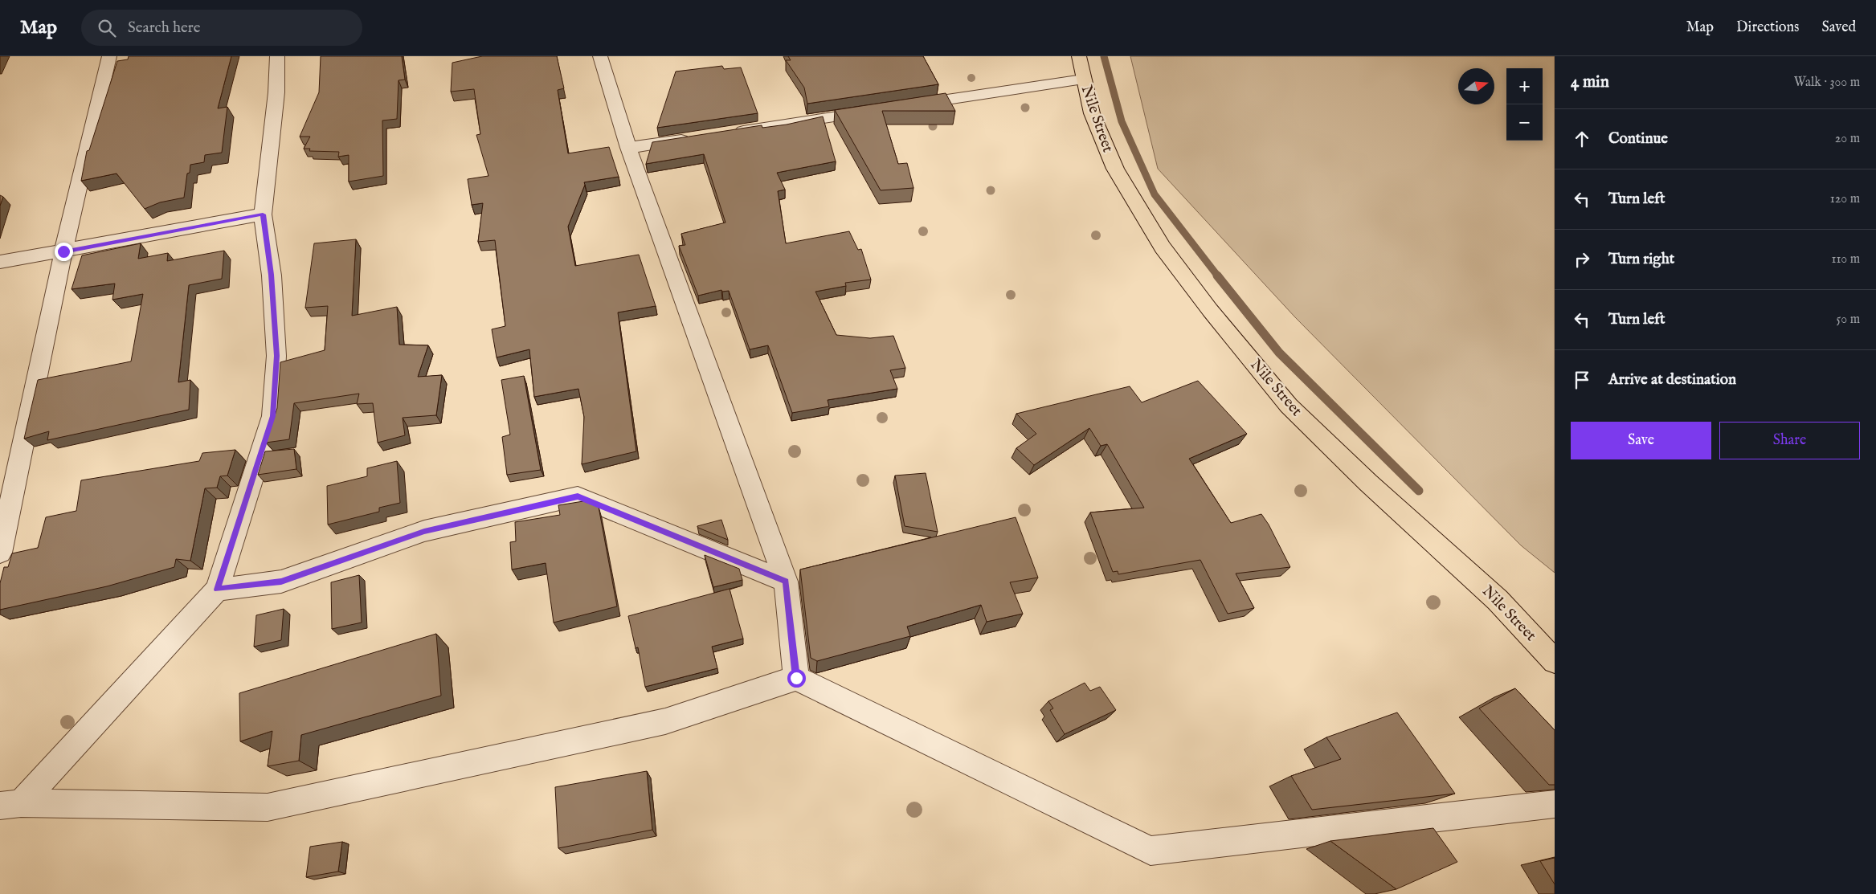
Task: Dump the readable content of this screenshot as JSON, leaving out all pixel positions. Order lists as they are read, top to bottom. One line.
{"streets":{"main road":["Nile Street"]},"north":"right","page":{"header":"Map","search":"Search here","nav":["Map","Directions","Saved"],"heading":["4 min","Walk · 300 m"],"map_buttons":["+","−"],"list":[["Continue","20 m"],["Turn left","120 m"],["Turn right","110 m"],["Turn left","50 m"],"Arrive at destination"],"buttons":["Save","Share"]}}
